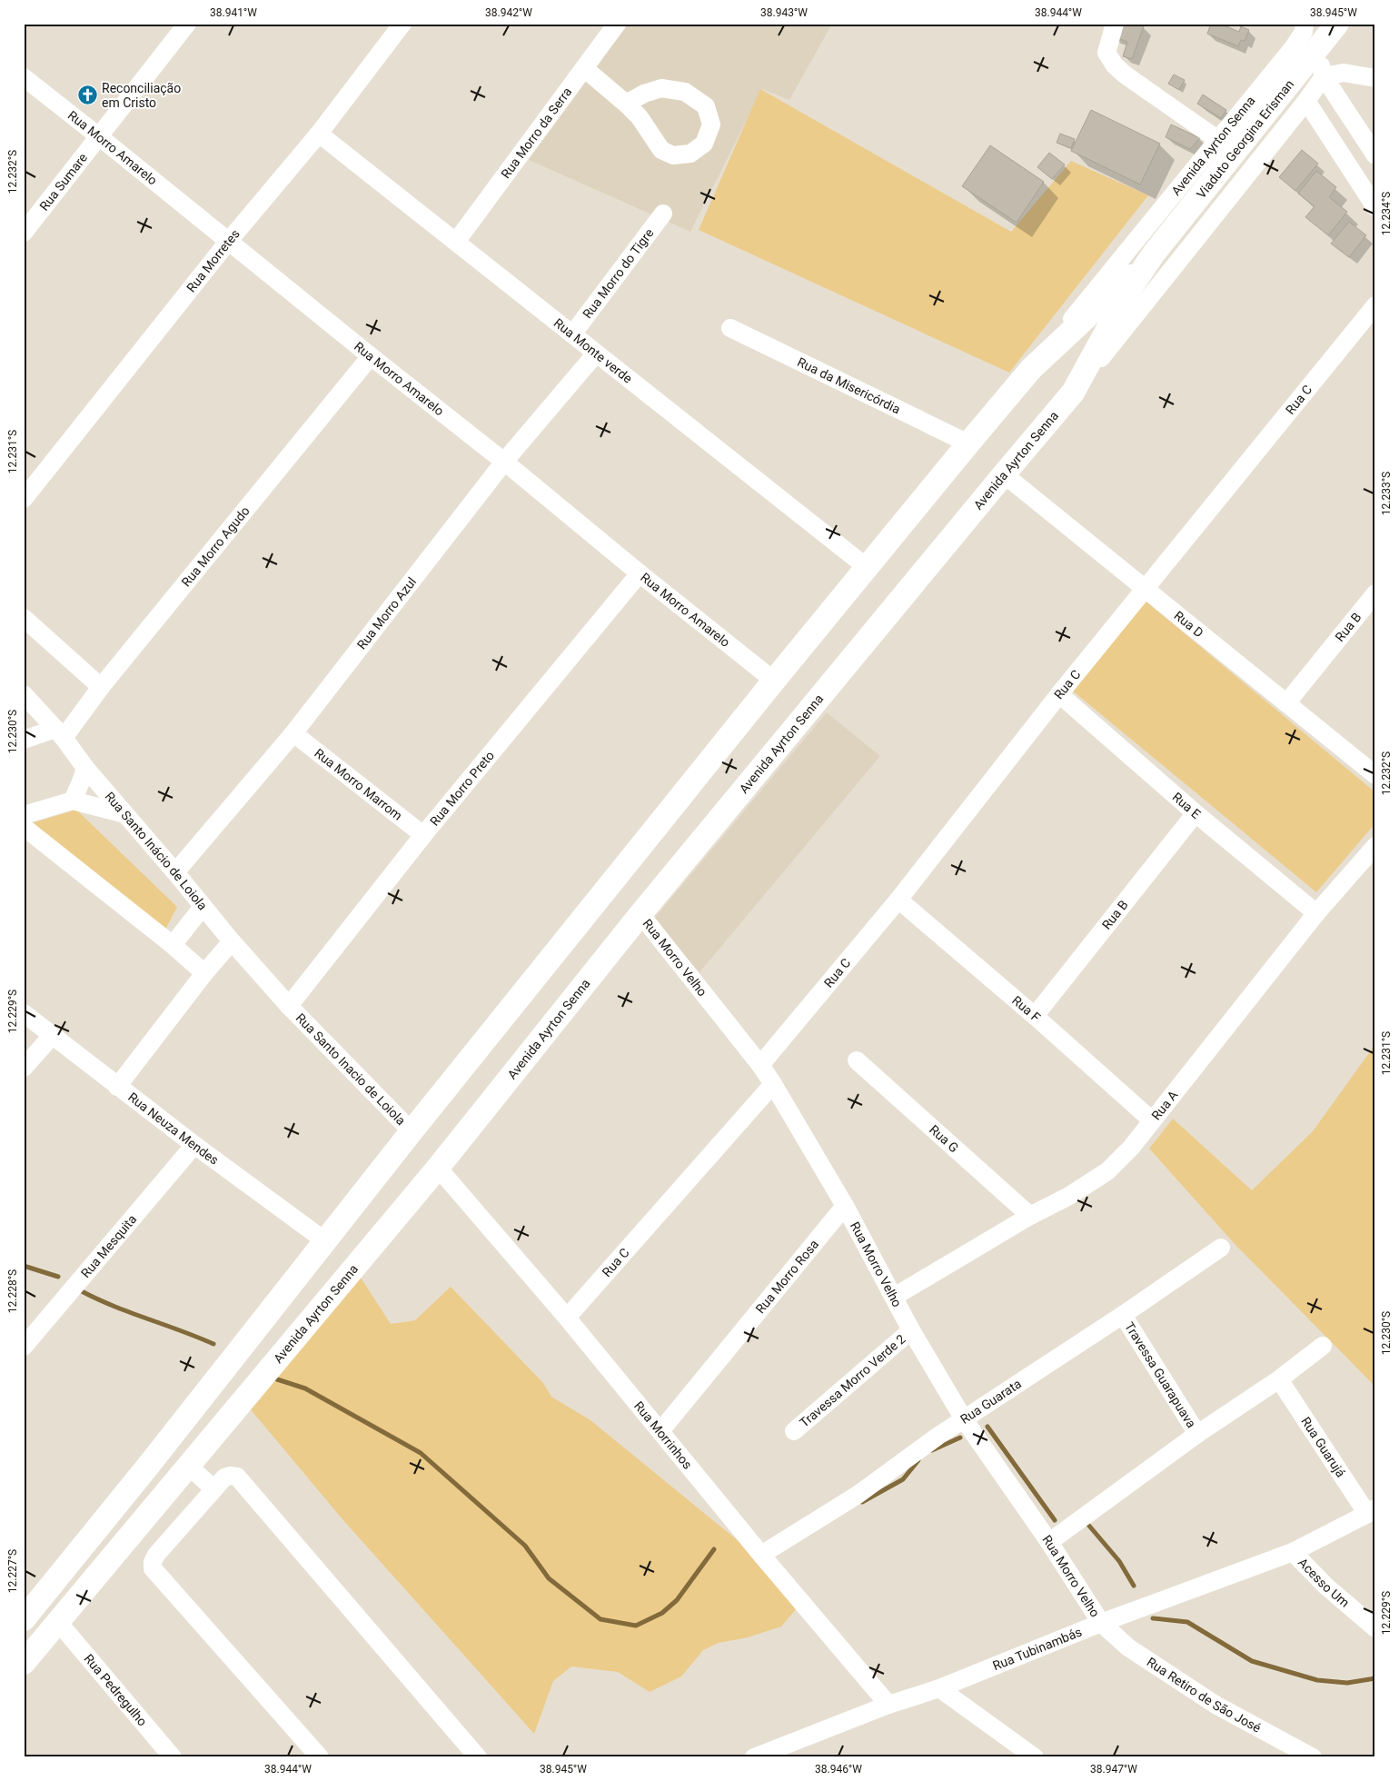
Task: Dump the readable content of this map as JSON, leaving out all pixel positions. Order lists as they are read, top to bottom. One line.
{"streets":{"main road":["Viaduto Georgina Erisman","Avenida Ayrton Senna"],"street":["Rua Morro da Serra","Rua Morro Amarelo","Rua Sumare","Rua Morretes","Rua Morro do Tigre","Rua Monte verde","Rua da Misericórdia","Rua C","Rua Morro Agudo","Rua Morro Azul","Rua D","Rua B","Rua Morro Marrom","Rua Morro Preto","Rua E","Rua Santo Inácio de Loiola","Rua Morro Velho","Rua F","Rua Santo Inacio de Loiola","Rua A","Rua Neuza Mendes","Rua G","Rua Mesquita","Rua Morro Rosa","Travessa Guarapuava","Travessa Morro Verde 2","Rua Guarata","Rua Morrinhos","Rua Guarujá","Acesso Um","Rua Tubinambás","Rua Pedregulho","Rua Retiro de São José"]},"crossings":[["Rua Morro da Serra","Rua Monte verde"],["Viaduto Georgina Erisman","Avenida Ayrton Senna"],["Avenida Ayrton Senna","Rua Morro Amarelo"],["Avenida Ayrton Senna","Rua Monte verde"],["Avenida Ayrton Senna","Rua da Misericórdia"],["Avenida Ayrton Senna","Rua D"],["Avenida Ayrton Senna","Rua Morro Velho"],["Avenida Ayrton Senna","Rua Santo Inacio de Loiola"],["Avenida Ayrton Senna","Rua Neuza Mendes"],["Avenida Ayrton Senna","Rua Morrinhos"],["Avenida Ayrton Senna","Rua Pedregulho"],["Rua Morro Amarelo","Rua Sumare"],["Rua Morro Amarelo","Rua Morretes"],["Rua Morro Amarelo","Rua Morro Agudo"],["Rua Morro Amarelo","Rua Morro Azul"],["Rua Morro Amarelo","Rua Morro Preto"],["Rua Morretes","Rua Monte verde"],["Rua Morro do Tigre","Rua Monte verde"],["Rua Monte verde","Rua Morro Azul"],["Rua C","Rua D"],["Rua C","Rua E"],["Rua C","Rua Morro Velho"],["Rua C","Rua F"],["Rua C","Rua Morrinhos"],["Rua Morro Agudo","Rua Santo Inácio de Loiola"],["Rua Morro Azul","Rua Morro Marrom"],["Rua Morro Azul","Rua Santo Inácio de Loiola"],["Rua D","Rua B"],["Rua B","Rua E"],["Rua B","Rua F"],["Rua Morro Marrom","Rua Morro Preto"],["Rua Morro Preto","Rua Santo Inácio de Loiola"],["Rua Morro Preto","Rua Santo Inacio de Loiola"],["Rua E","Rua A"],["Rua Santo Inácio de Loiola","Rua Santo Inacio de Loiola"],["Rua Morro Velho","Rua A"],["Rua Morro Velho","Rua Morro Rosa"],["Rua Morro Velho","Travessa Morro Verde 2"],["Rua Morro Velho","Rua Guarata"],["Rua Morro Velho","Rua Tubinambás"],["Rua Morro Velho","Rua Retiro de São José"],["Rua F","Rua A"],["Rua A","Rua G"],["Rua Neuza Mendes","Rua Mesquita"],["Rua Morro Rosa","Rua Morrinhos"],["Travessa Guarapuava","Rua Guarata"],["Rua Guarata","Rua Morrinhos"],["Rua Morrinhos","Rua Tubinambás"],["Rua Guarujá","Rua Tubinambás"],["Acesso Um","Rua Tubinambás"],["Rua Tubinambás","Rua Retiro de São José"]],"places":{"church":["Reconciliação em Cristo"]},"coordinates":["38.941°W","38.942°W","38.943°W","38.944°W","38.945°W","12.232°S","12.234°S","12.231°S","12.233°S","12.230°S","12.229°S","12.228°S","12.227°S","38.946°W","38.947°W"]}
